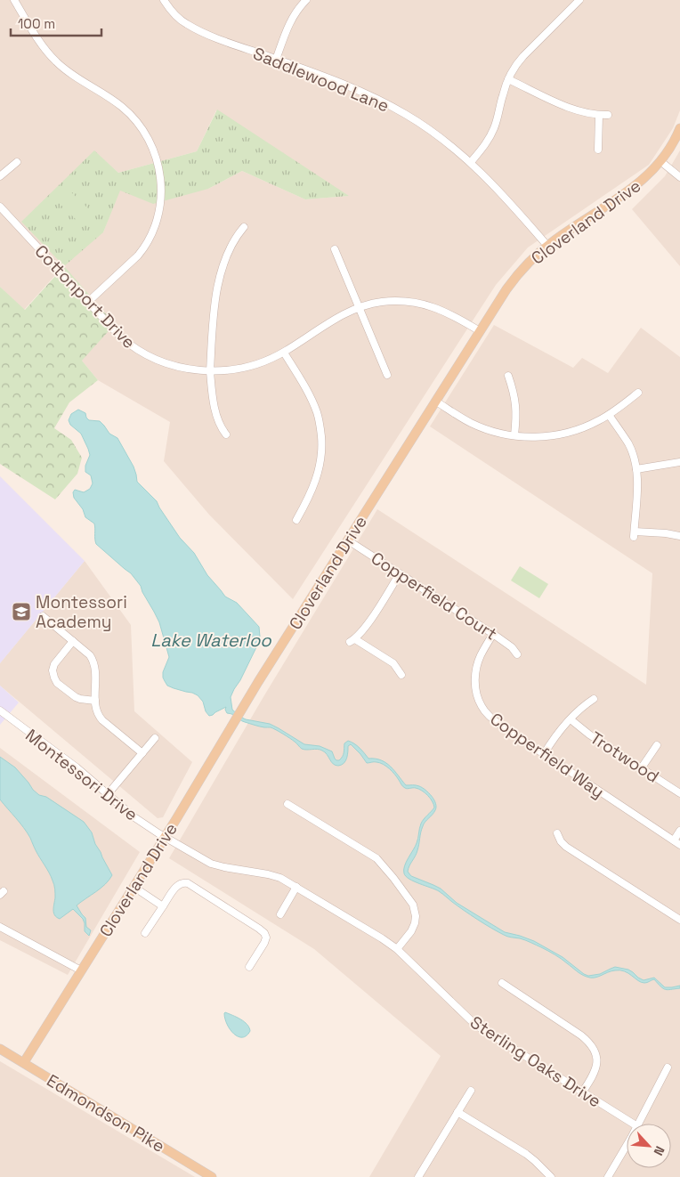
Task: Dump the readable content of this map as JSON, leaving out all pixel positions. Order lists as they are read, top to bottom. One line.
{"streets":{"main road":["Cloverland Drive","Edmondson Pike"],"street":["Saddlewood Lane","Cottonport Drive","Copperfield Court","Copperfield Way","Trotwood","Montessori Drive","Sterling Oaks Drive"]},"crossings":[["Saddlewood Lane","Cloverland Drive"],["Cloverland Drive","Cottonport Drive"],["Cloverland Drive","Copperfield Court"],["Cloverland Drive","Montessori Drive"],["Cloverland Drive","Sterling Oaks Drive"],["Cloverland Drive","Edmondson Pike"],["Copperfield Court","Copperfield Way"],["Montessori Drive","Sterling Oaks Drive"]],"water":["Lake Waterloo"],"places":{"school or university":["Montessori Academy"]},"scale_bar":"100 m","north":"bottom right"}
